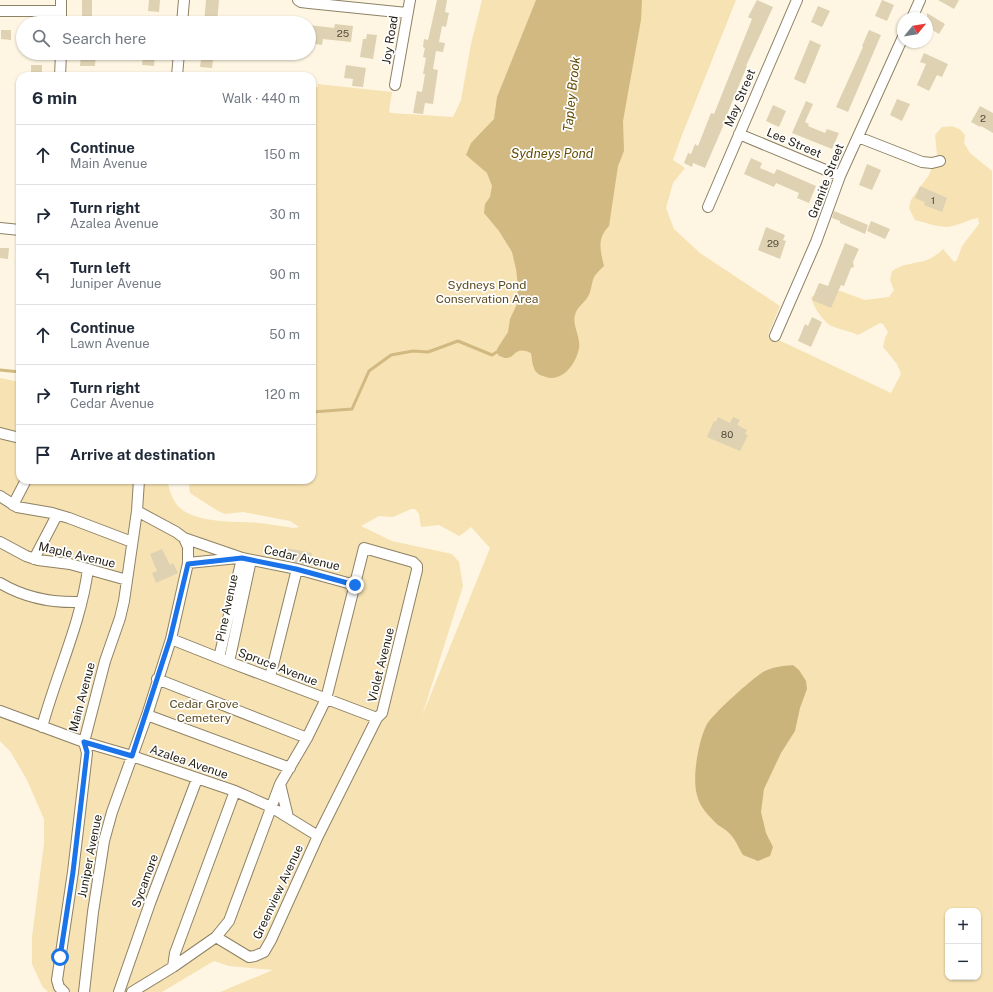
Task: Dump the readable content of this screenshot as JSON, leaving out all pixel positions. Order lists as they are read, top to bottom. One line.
{"streets":{"street":["Joy Road","May Street","Lee Street","Granite Street","Maple Avenue","Cedar Avenue","Pine Avenue","Violet Avenue","Spruce Avenue","Main Avenue","Azalea Avenue","Juniper Avenue","Sycamore","Greenview Avenue"]},"crossings":[["May Street","Lee Street"],["Lee Street","Granite Street"],["Maple Avenue","Main Avenue"],["Cedar Avenue","Pine Avenue"],["Cedar Avenue","Violet Avenue"],["Cedar Avenue","Main Avenue"],["Cedar Avenue","Juniper Avenue"],["Pine Avenue","Spruce Avenue"],["Violet Avenue","Spruce Avenue"],["Violet Avenue","Azalea Avenue"],["Violet Avenue","Greenview Avenue"],["Spruce Avenue","Juniper Avenue"],["Main Avenue","Azalea Avenue"],["Azalea Avenue","Juniper Avenue"],["Azalea Avenue","Sycamore"],["Azalea Avenue","Greenview Avenue"]],"water":["Tapley Brook","Sydneys Pond"],"parks":["Sydneys Pond Conservation Area","Cedar Grove Cemetery"],"house_numbers":["25","2","1","29","80"],"north":"top right","page":{"search":"Search here","heading":["6 min","Walk · 440 m"],"list":[["Continue","Main Avenue","150 m"],["Turn right","Azalea Avenue","30 m"],["Turn left","Juniper Avenue","90 m"],["Continue","Lawn Avenue","50 m"],["Turn right","Cedar Avenue","120 m"],"Arrive at destination"],"map_buttons":["+","−"]}}
